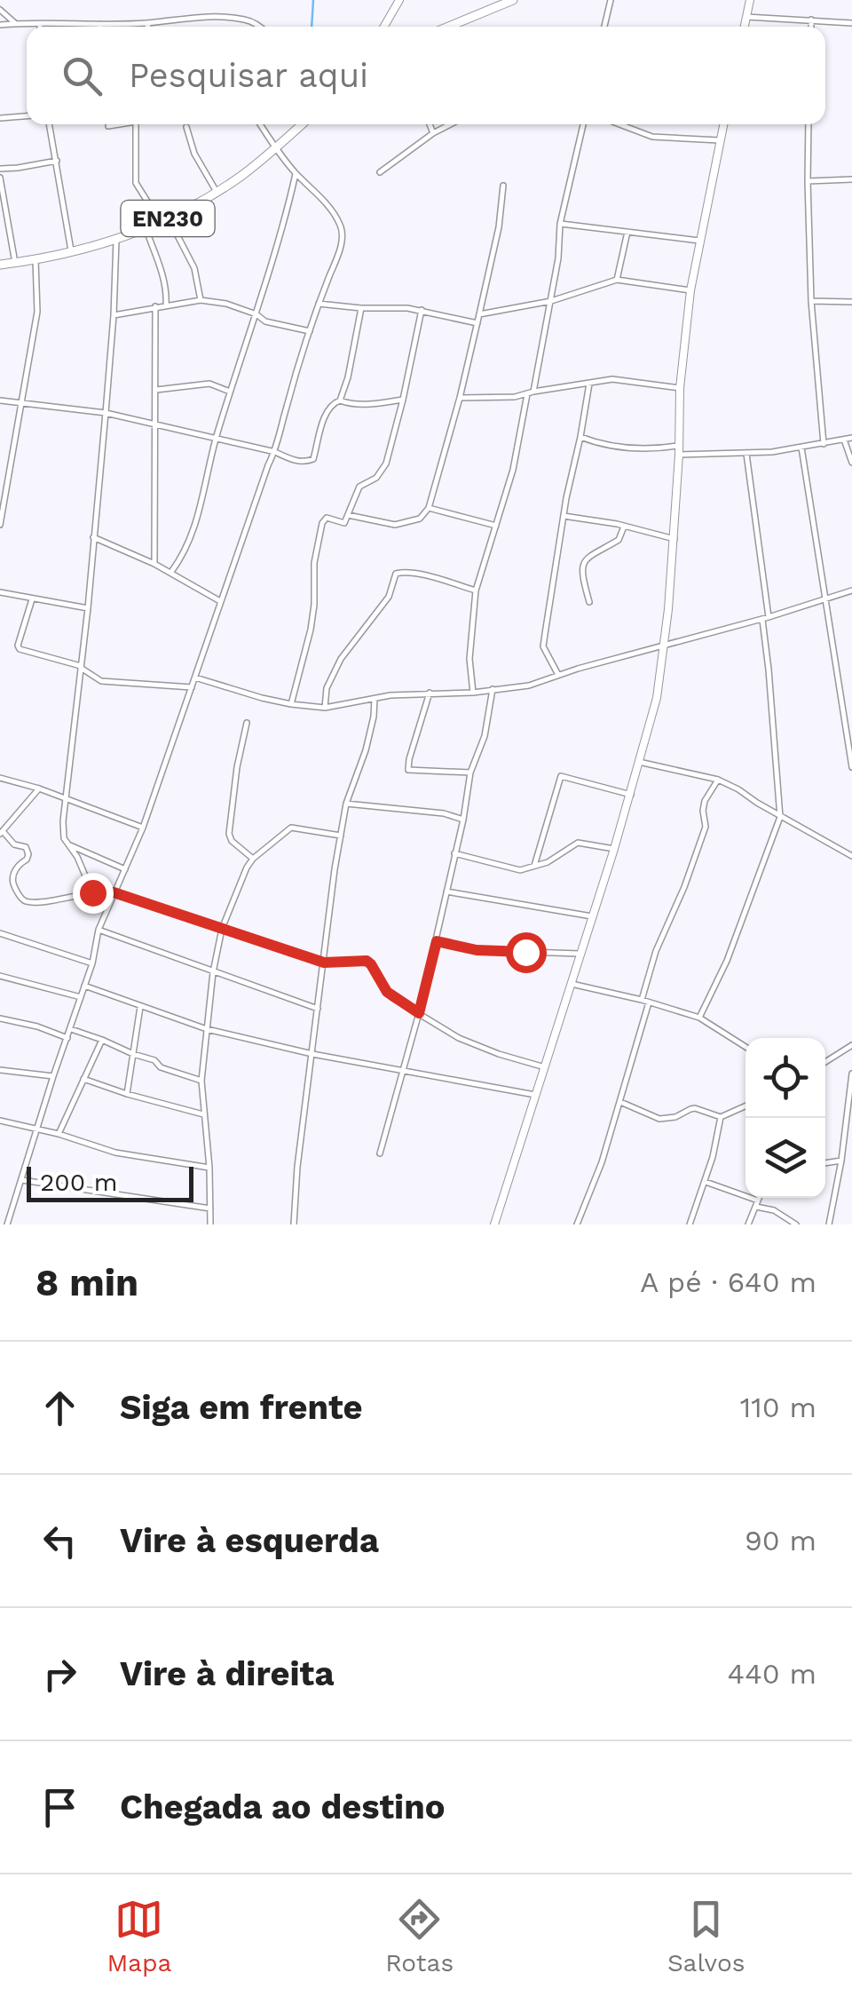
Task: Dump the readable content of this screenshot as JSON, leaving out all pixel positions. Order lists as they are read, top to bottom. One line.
{"streets":{"main road":["EN230"]},"scale_bar":"200 m","page":{"search":"Pesquisar aqui","scale":"200 m","heading":["8 min","A pé · 640 m"],"list":[["Siga em frente","110 m"],["Vire à esquerda","90 m"],["Vire à direita","440 m"],"Chegada ao destino"],"nav":["Mapa","Rotas","Salvos"]}}
